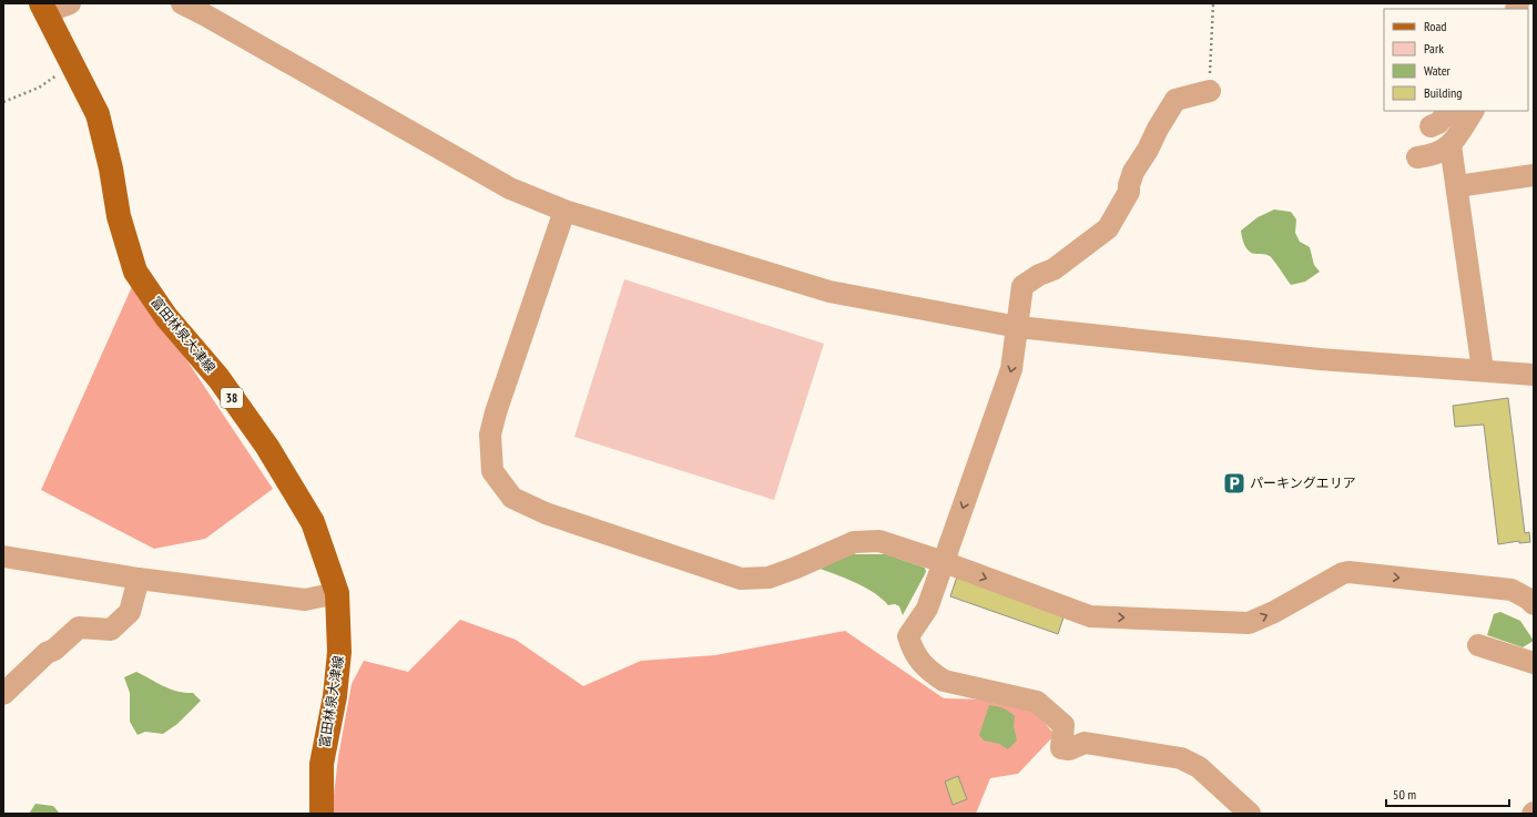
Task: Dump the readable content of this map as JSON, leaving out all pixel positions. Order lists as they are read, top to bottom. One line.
{"streets":{"main road":["富田林泉大津線","38"]},"places":{"parking":["パーキングエリア"]},"legend":["Road","Park","Water","Building"],"scale_bar":"50 m"}
